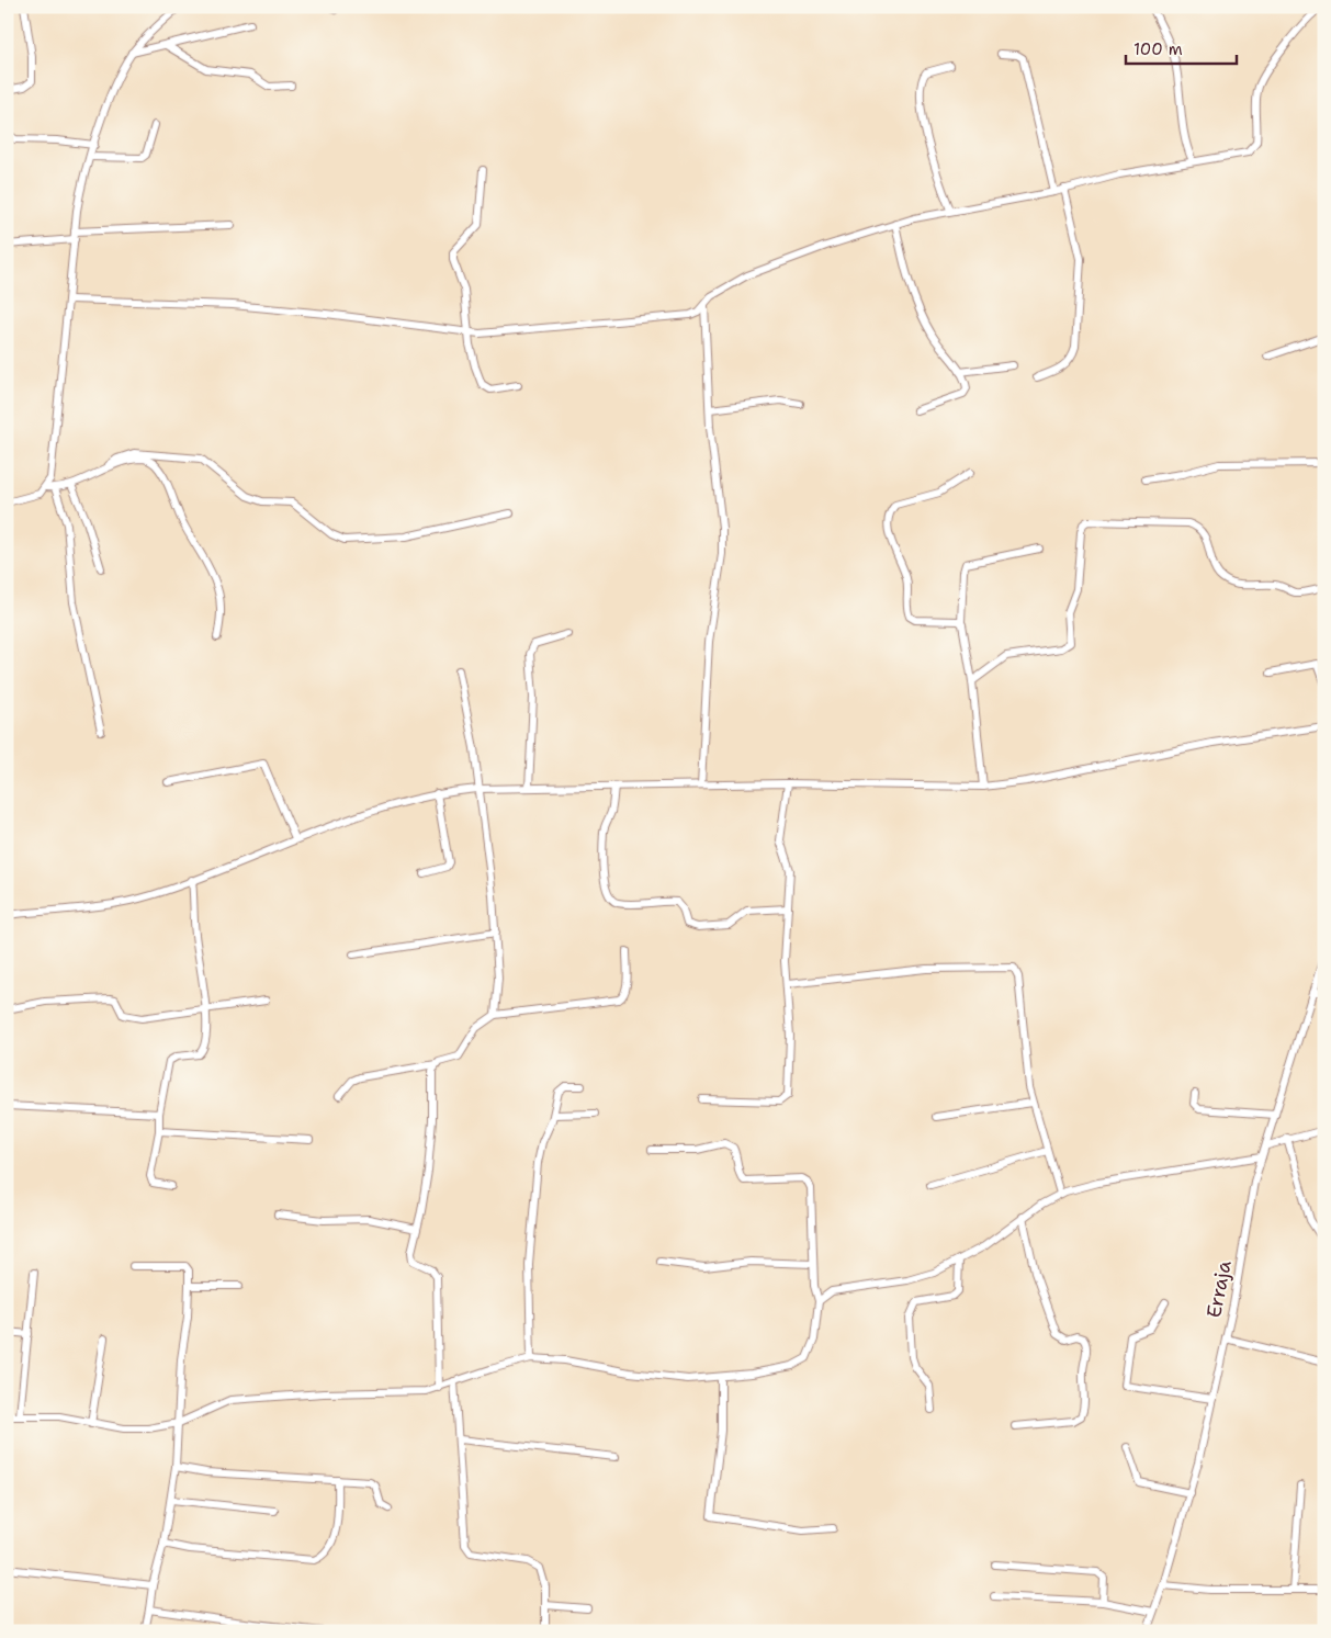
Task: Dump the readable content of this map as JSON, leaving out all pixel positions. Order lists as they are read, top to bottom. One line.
{"streets":{"street":["Erraja"]},"scale_bar":"100 m"}
